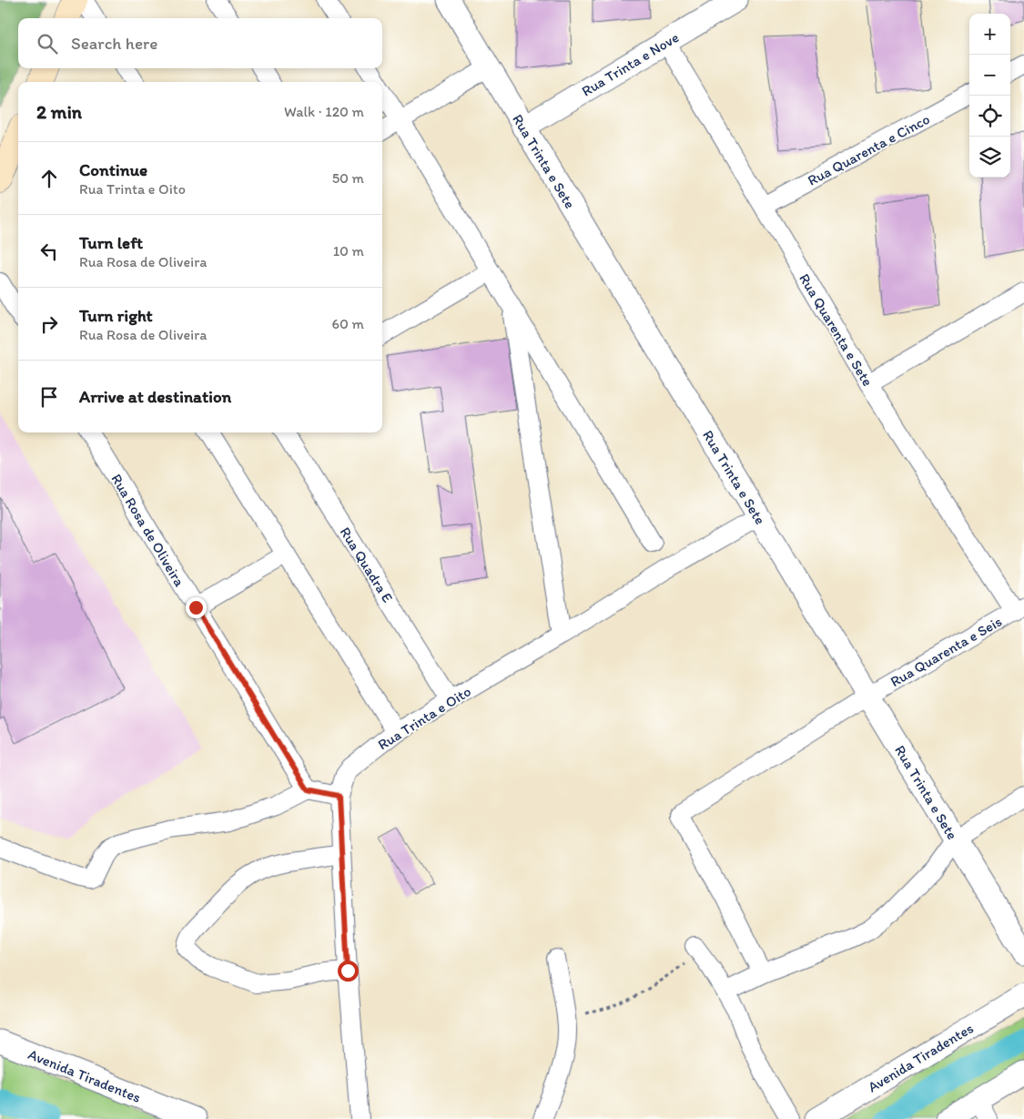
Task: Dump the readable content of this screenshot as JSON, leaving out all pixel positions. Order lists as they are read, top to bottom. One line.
{"streets":{"street":["Rua Trinta e Nove","Rua Quarenta e Cinco","Rua Trinta e Sete","Rua Quarenta e Sete","Rua Rosa de Oliveira","Rua Quadra E","Rua Quarenta e Seis","Rua Trinta e Oito","Avenida Tiradentes"]},"crossings":[["Rua Trinta e Nove","Rua Trinta e Sete"],["Rua Trinta e Nove","Rua Quarenta e Sete"],["Rua Quarenta e Cinco","Rua Quarenta e Sete"],["Rua Trinta e Sete","Rua Quarenta e Seis"],["Rua Trinta e Sete","Rua Trinta e Oito"],["Rua Quarenta e Sete","Rua Quarenta e Seis"],["Rua Quadra E","Rua Trinta e Oito"]],"page":{"map_buttons":["+","−"],"search":"Search here","heading":["2 min","Walk · 120 m"],"list":[["Continue","Rua Trinta e Oito","50 m"],["Turn left","Rua Rosa de Oliveira","10 m"],["Turn right","Rua Rosa de Oliveira","60 m"],"Arrive at destination"]}}
